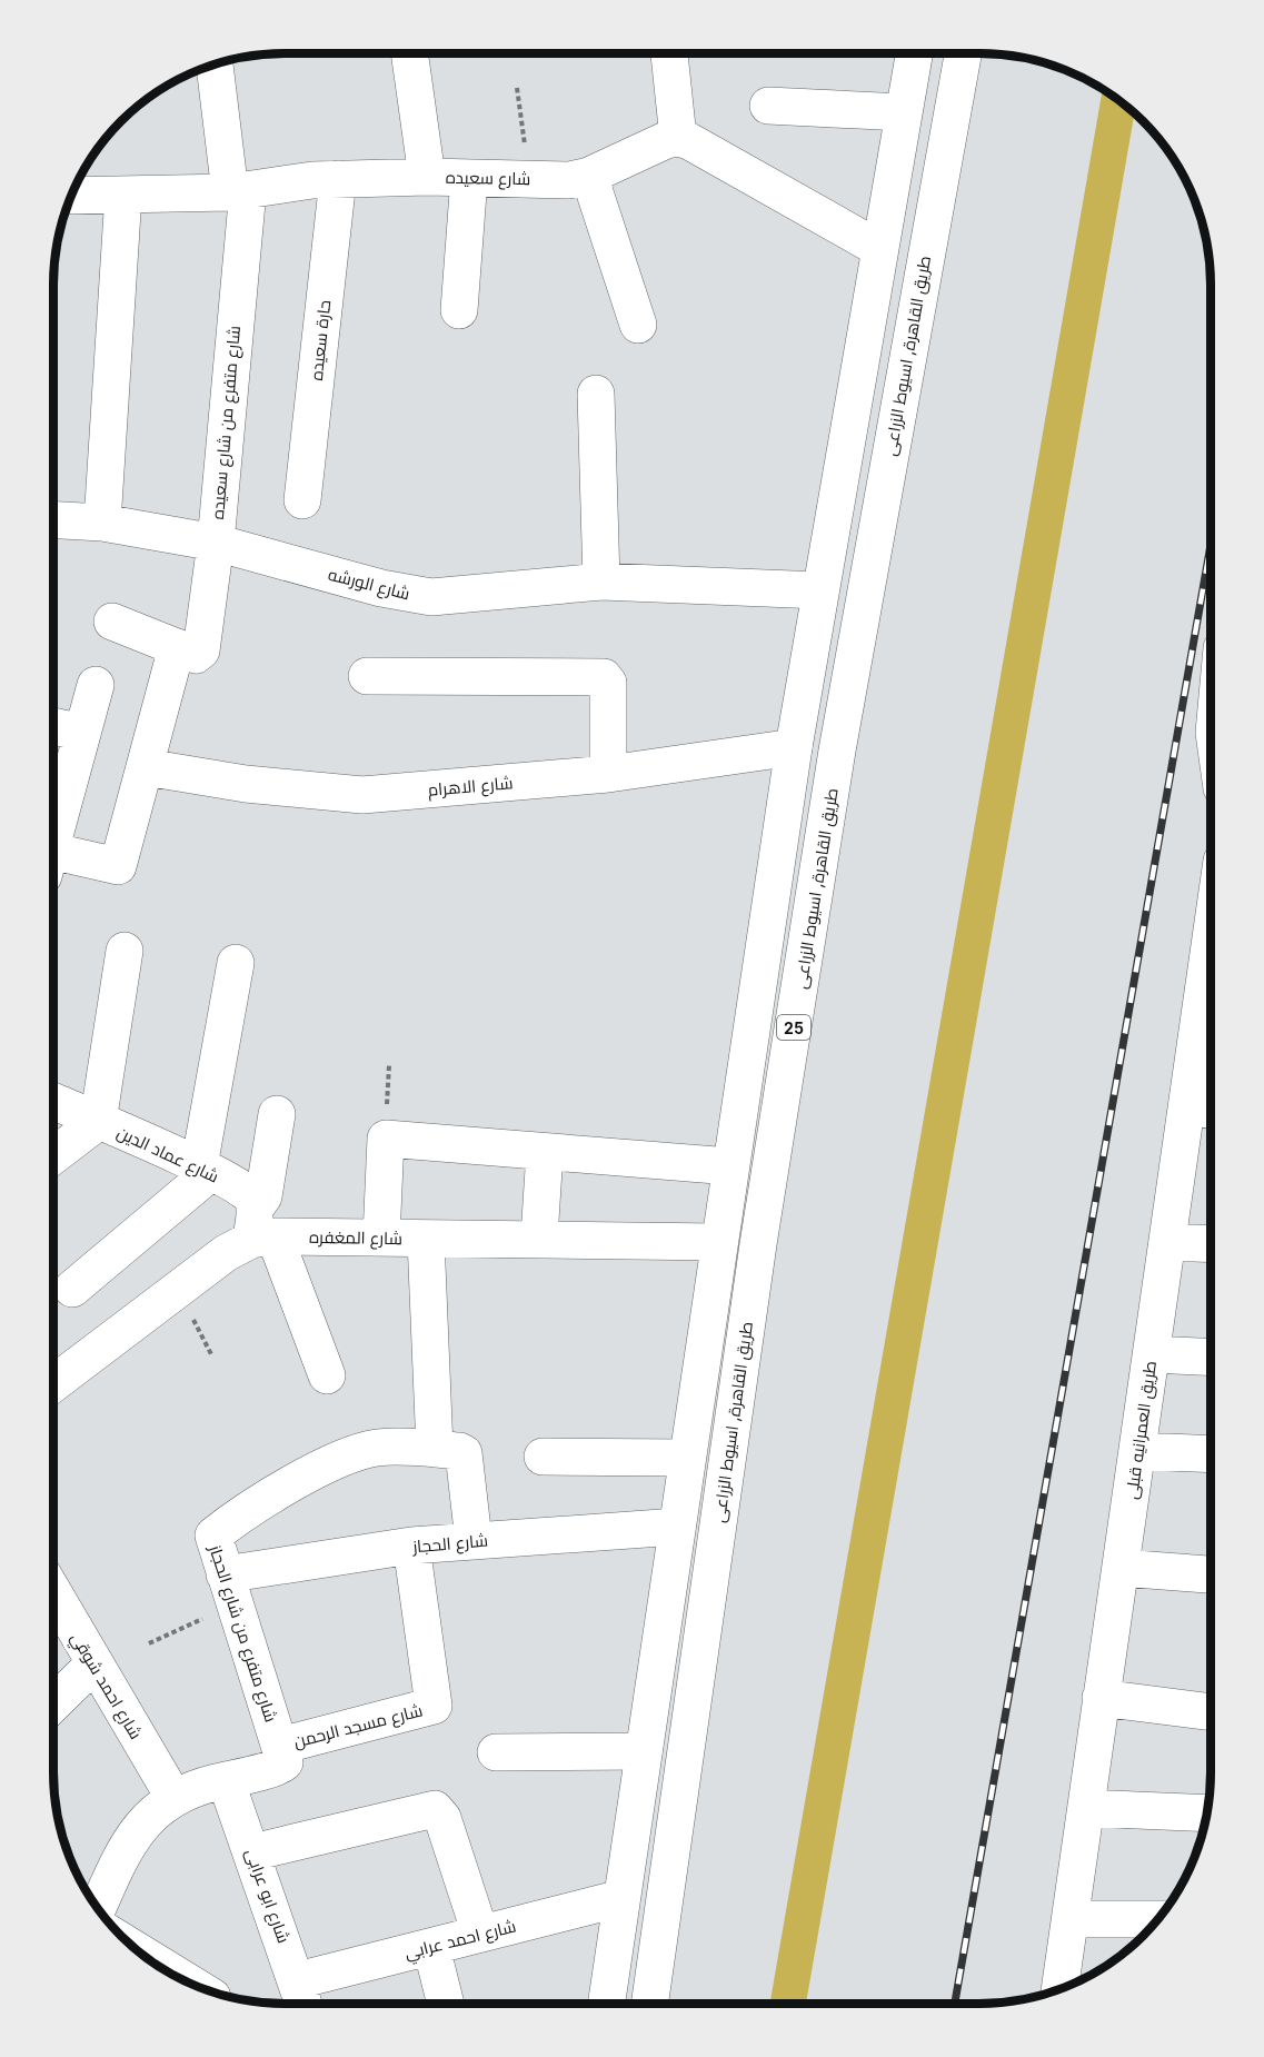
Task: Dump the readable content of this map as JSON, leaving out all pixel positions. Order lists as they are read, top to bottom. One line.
{"streets":{"main road":["شارع سعيده","حارة سعيده","طريق القاهرة, اسيوط الزراعى","شارع متفرع من شارع سعيده","شارع الورشه","شارع الاهرام","25","شارع عماد الدين","شارع المغفره","طريق العمرانيه قبلى","شارع الحجاز","شارع متفرع من شارع الحجاز","شارع احمد شوقي","شارع مسجد الرحمن","شارع ابو عرابى","شارع احمد عرابي"]},"crossings":[["شارع سعيده","حارة سعيده"],["شارع سعيده","شارع متفرع من شارع سعيده"],["شارع متفرع من شارع سعيده","شارع الورشه"],["شارع متفرع من شارع سعيده","شارع الاهرام"],["شارع الورشه","25"],["شارع الاهرام","25"],["25","شارع المغفره"],["25","شارع الحجاز"],["25","شارع احمد عرابي"],["شارع عماد الدين","شارع المغفره"],["شارع الحجاز","شارع متفرع من شارع الحجاز"],["شارع الحجاز","شارع مسجد الرحمن"],["شارع متفرع من شارع الحجاز","شارع مسجد الرحمن"],["شارع ابو عرابى","شارع احمد عرابي"]]}
